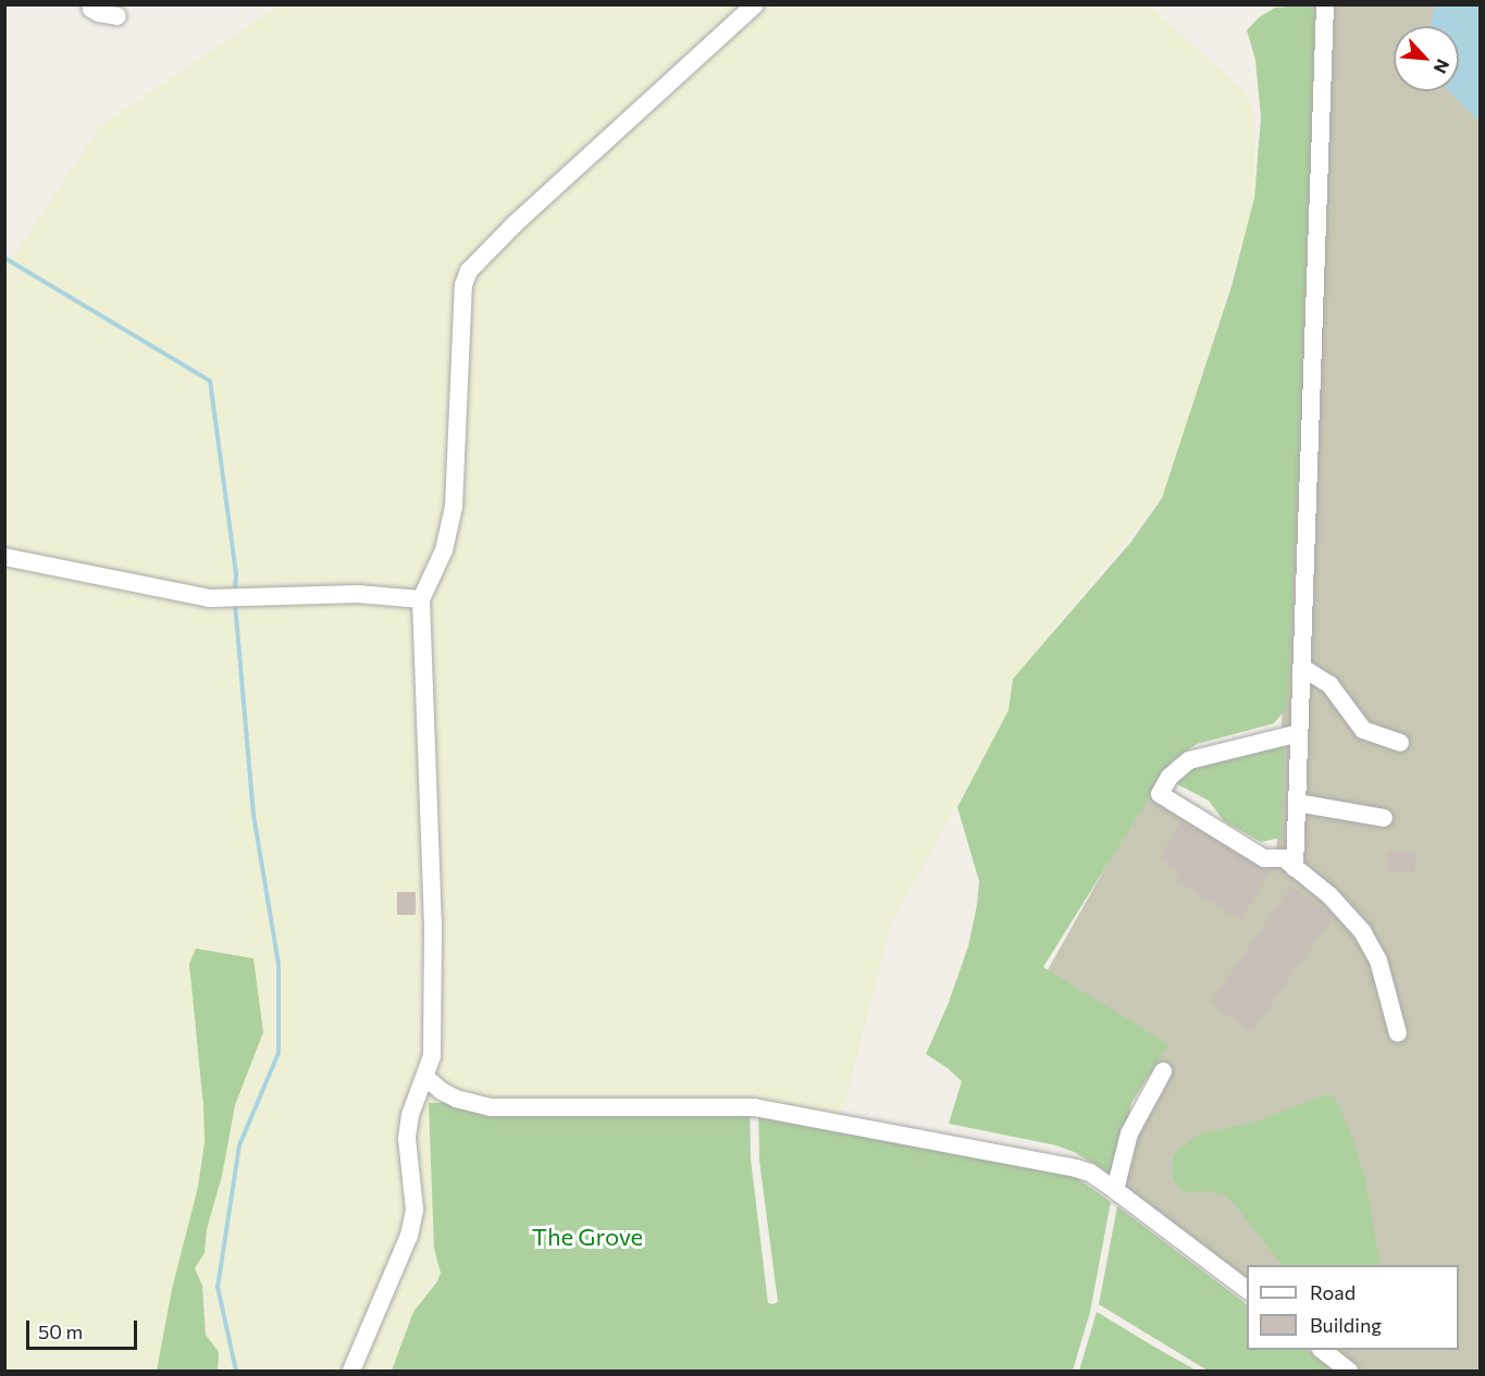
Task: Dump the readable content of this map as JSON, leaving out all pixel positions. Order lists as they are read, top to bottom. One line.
{"parks":["The Grove"],"legend":["Road","Building"],"scale_bar":"50 m","north":"bottom right"}
